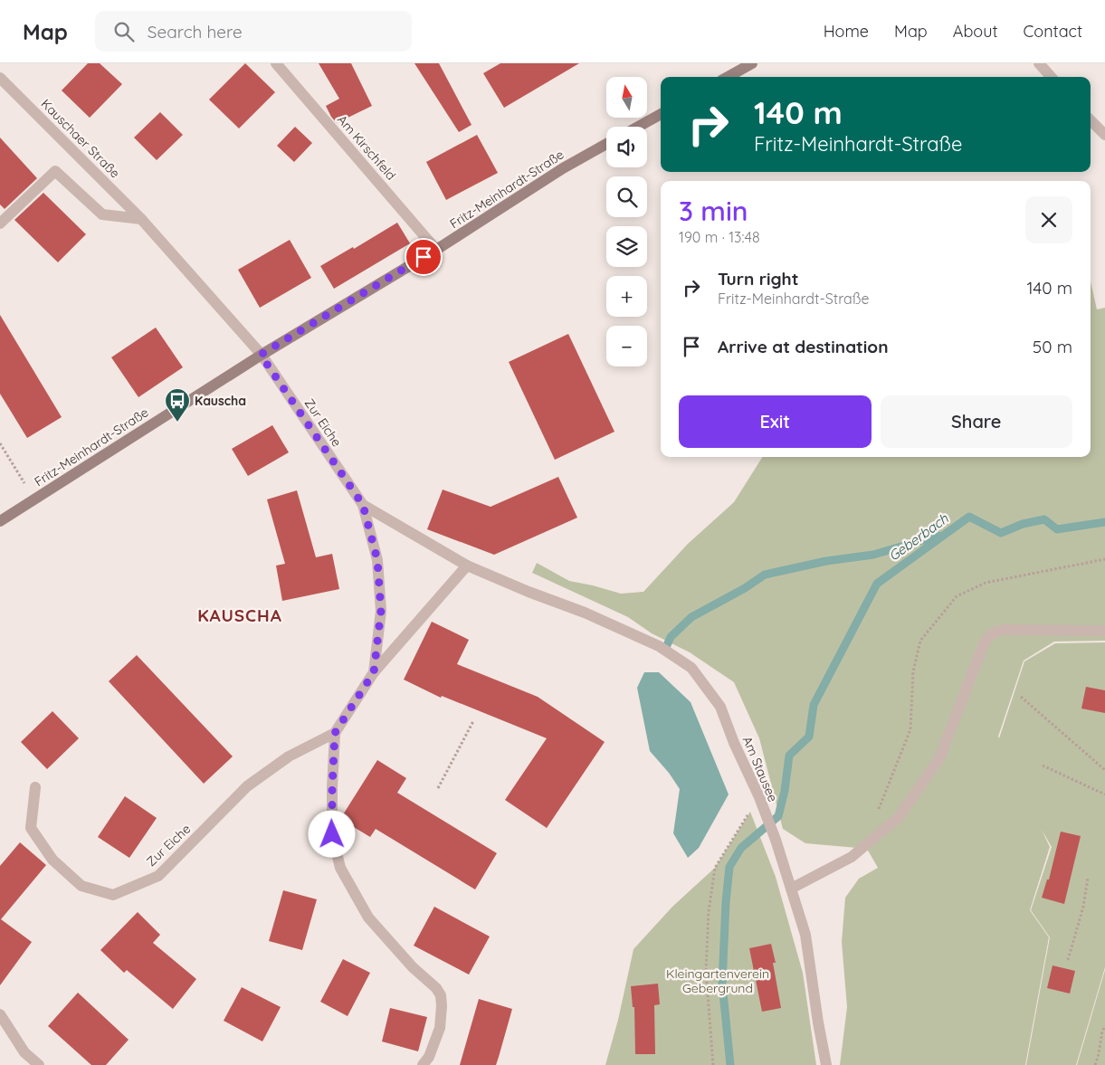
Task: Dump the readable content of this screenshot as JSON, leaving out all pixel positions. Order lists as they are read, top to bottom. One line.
{"streets":{"street":["Kauschaer Straße","Am Kirschfeld","Fritz-Meinhardt-Straße","Zur Eiche","Am Stausee"]},"crossings":[["Kauschaer Straße","Fritz-Meinhardt-Straße"],["Kauschaer Straße","Zur Eiche"],["Am Kirschfeld","Fritz-Meinhardt-Straße"],["Fritz-Meinhardt-Straße","Zur Eiche"],["Zur Eiche","Am Stausee"]],"districts":["KAUSCHA"],"water":["Geberbach"],"parks":["Kleingartenverein Gebergrund"],"places":{"bus stop":["Kauscha"]},"north":"top","page":{"header":"Map","search":"Search here","nav":["Home","Map","About","Contact"],"map_buttons":["+","−"],"turn":["140 m","Fritz-Meinhardt-Straße"],"heading":["3 min","190 m · 13:48"],"list":[{"name":"Turn right","note":"Fritz-Meinhardt-Straße","value":"140 m"},{"name":"Arrive at destination","value":"50 m"}],"buttons":["Exit","Share"]}}
